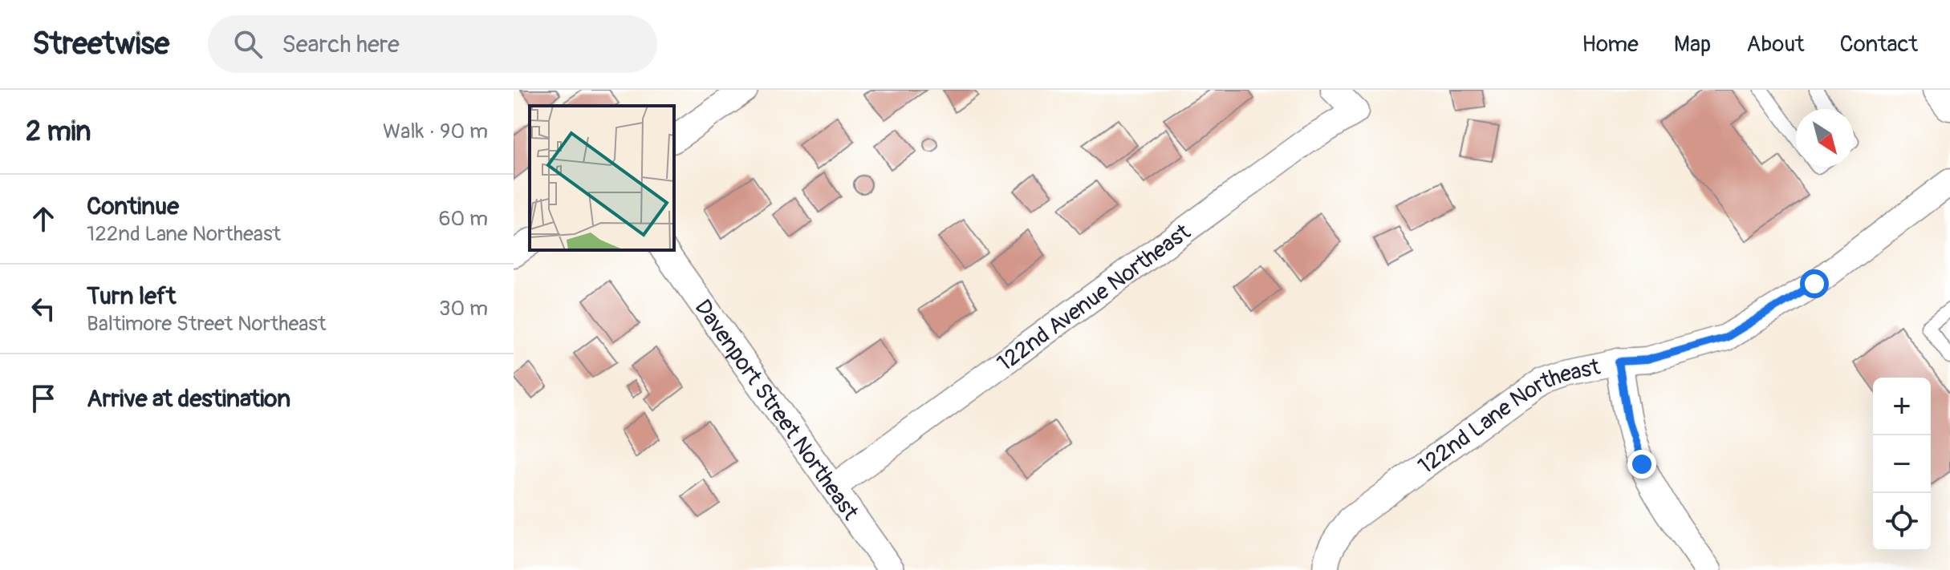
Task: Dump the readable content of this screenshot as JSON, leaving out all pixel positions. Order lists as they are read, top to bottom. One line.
{"streets":{"street":["122nd Avenue Northeast","Davenport Street Northeast","122nd Lane Northeast"]},"crossings":[["122nd Avenue Northeast","Davenport Street Northeast"]],"north":"bottom right","page":{"header":"Streetwise","search":"Search here","nav":["Home","Map","About","Contact"],"heading":["2 min","Walk · 90 m"],"list":[["Continue","122nd Lane Northeast","60 m"],["Turn left","Baltimore Street Northeast","30 m"],"Arrive at destination"],"map_buttons":["+","−"]}}
